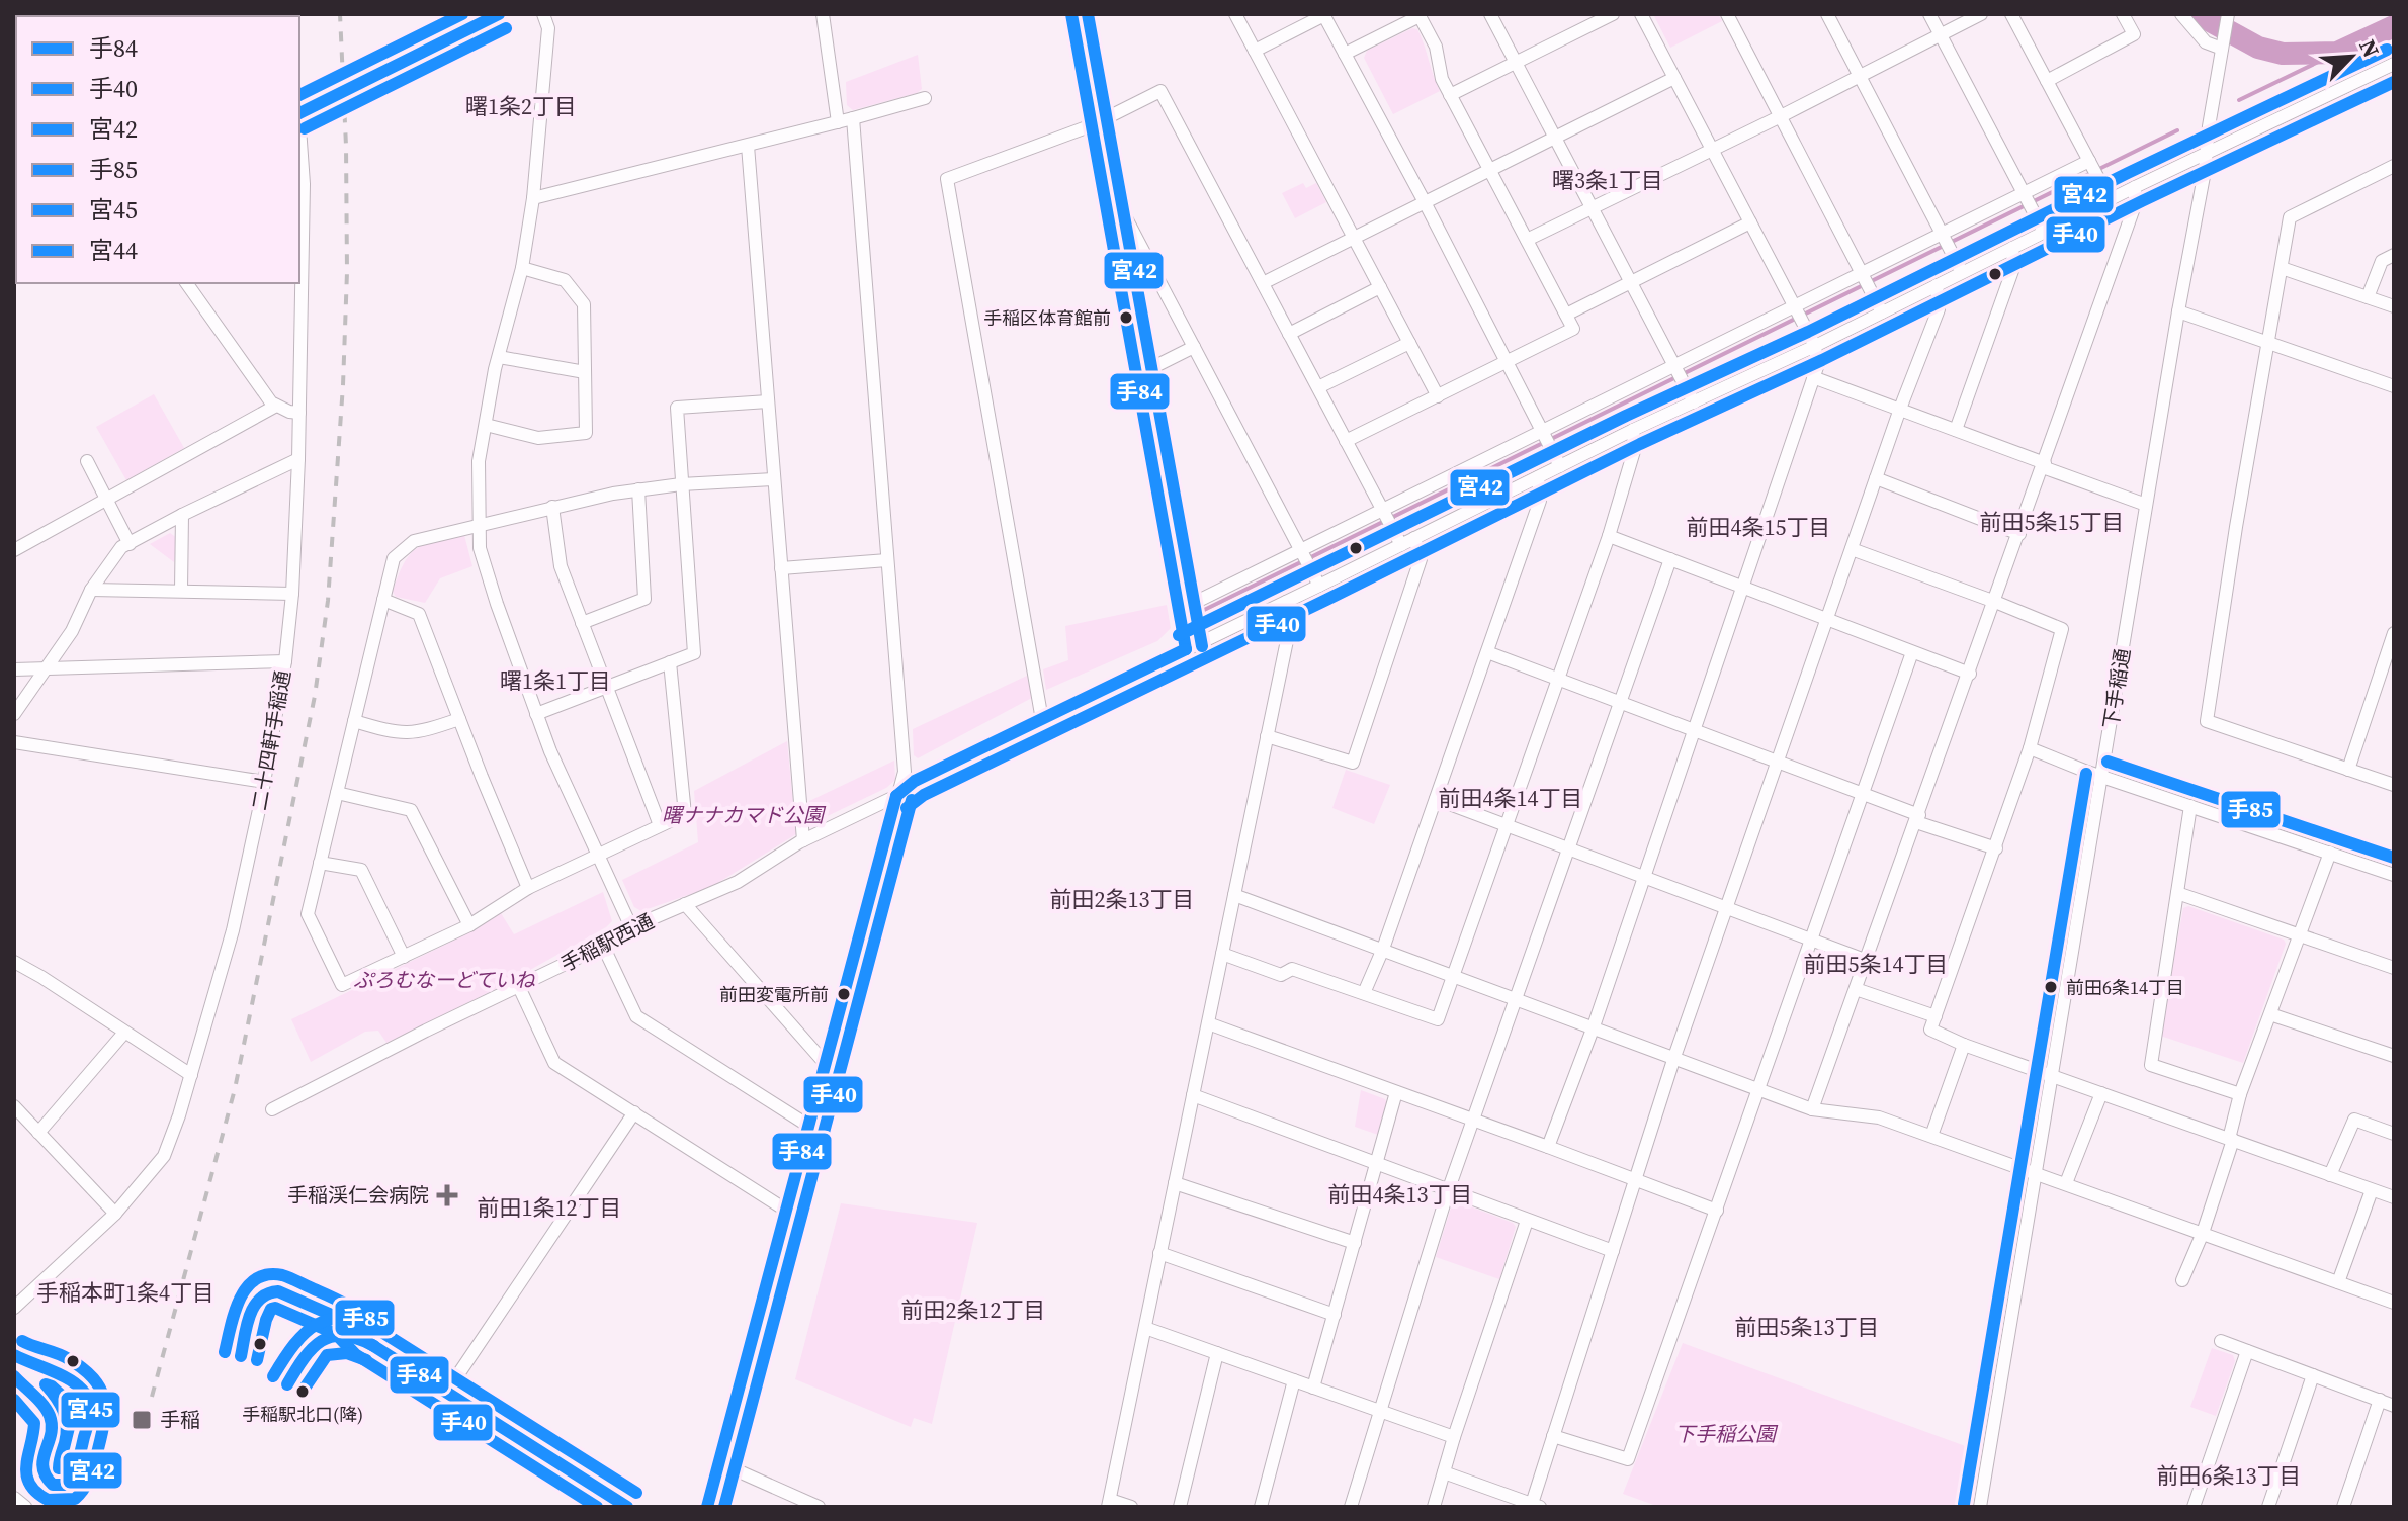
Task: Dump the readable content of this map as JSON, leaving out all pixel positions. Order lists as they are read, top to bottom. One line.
{"streets":{"street":["下手稲通","二十四軒手稲通","手稲駅西通"]},"crossings":[["下手稲通","手稲駅西通"]],"districts":["曙1条2丁目","曙3条1丁目","前田5条15丁目","前田4条15丁目","曙1条1丁目","前田4条14丁目","前田2条13丁目","前田5条14丁目","前田4条13丁目","前田1条12丁目","手稲本町1条4丁目","前田2条12丁目","前田5条13丁目","前田6条13丁目"],"parks":["曙ナナカマド公園","ぷろむなーどていね","下手稲公園"],"places":{"other":["手稲区体育館前","前田6条14丁目","前田変電所前","手稲駅北口(降)"],"health":["手稲渓仁会病院"],"transit":["手稲"]},"lines":["transit line 手84","transit line 宮42","transit line 宮45","transit line 宮44","transit line 手40","transit line 手85"],"legend":["手84","手40","宮42","手85","宮45","宮44"],"north":"top right"}
